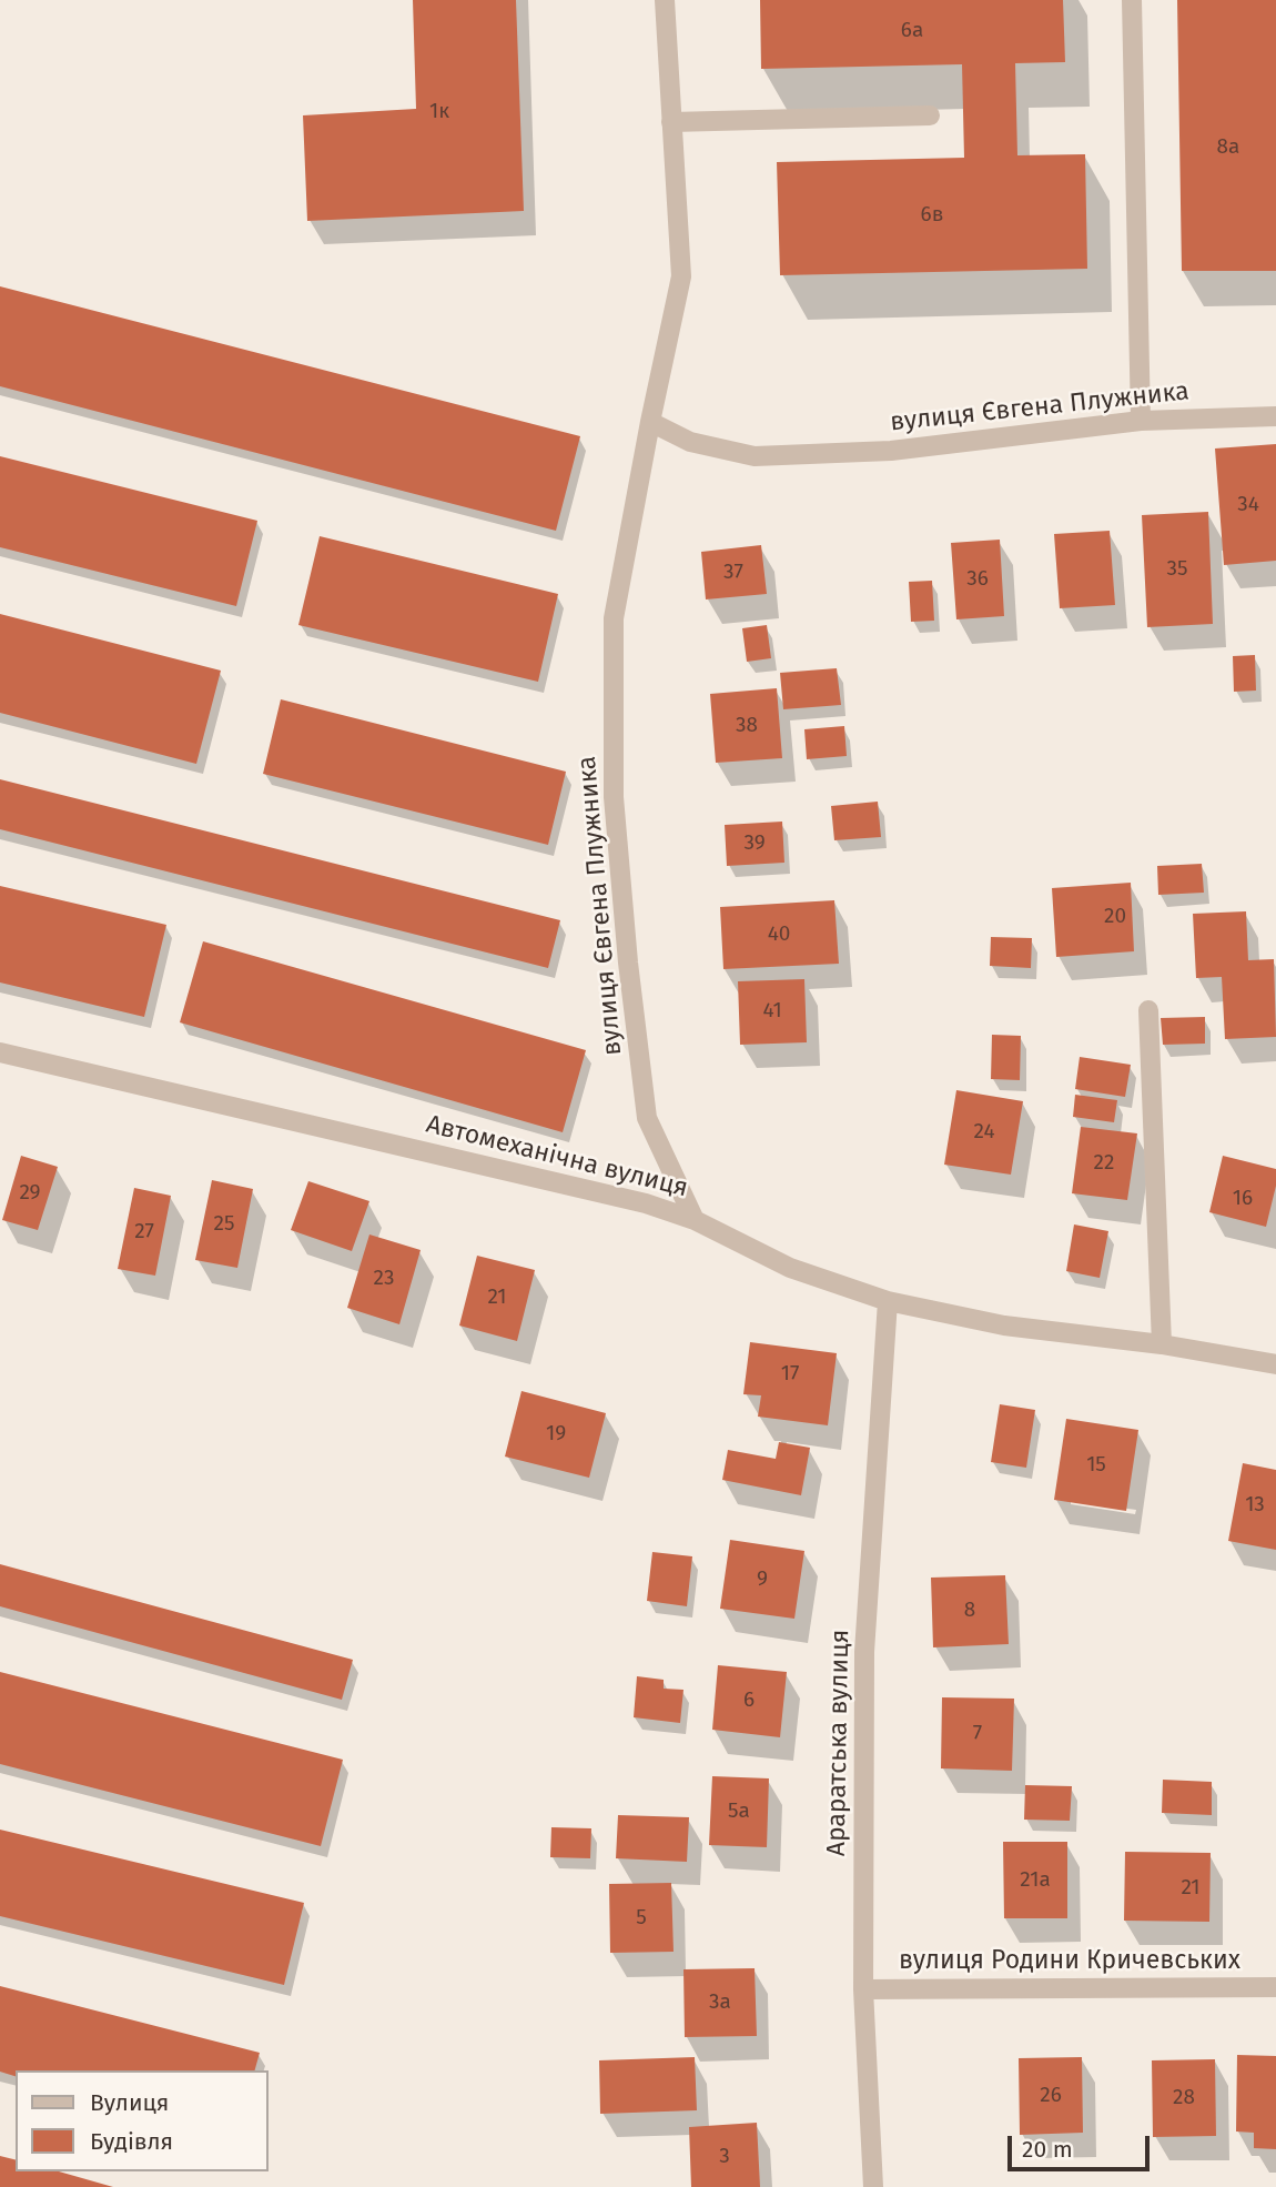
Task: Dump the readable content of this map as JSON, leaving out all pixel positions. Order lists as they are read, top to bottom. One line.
{"streets":{"street":["вулиця Євгена Плужника","Автомеханічна вулиця","Араратська вулиця","вулиця Родини Кричевських"]},"crossings":[["вулиця Євгена Плужника","Автомеханічна вулиця"],["Автомеханічна вулиця","Араратська вулиця"],["Араратська вулиця","вулиця Родини Кричевських"]],"house_numbers":["6а","1к","8а","6в","34","35","37","36","38","39","20","40","41","24","22","29","16","25","27","23","21","17","19","15","13","9","8","6","7","5а","21а","21","5","3а","26","28","3"],"legend":["Вулиця","Будівля"],"scale_bar":"20 m"}
